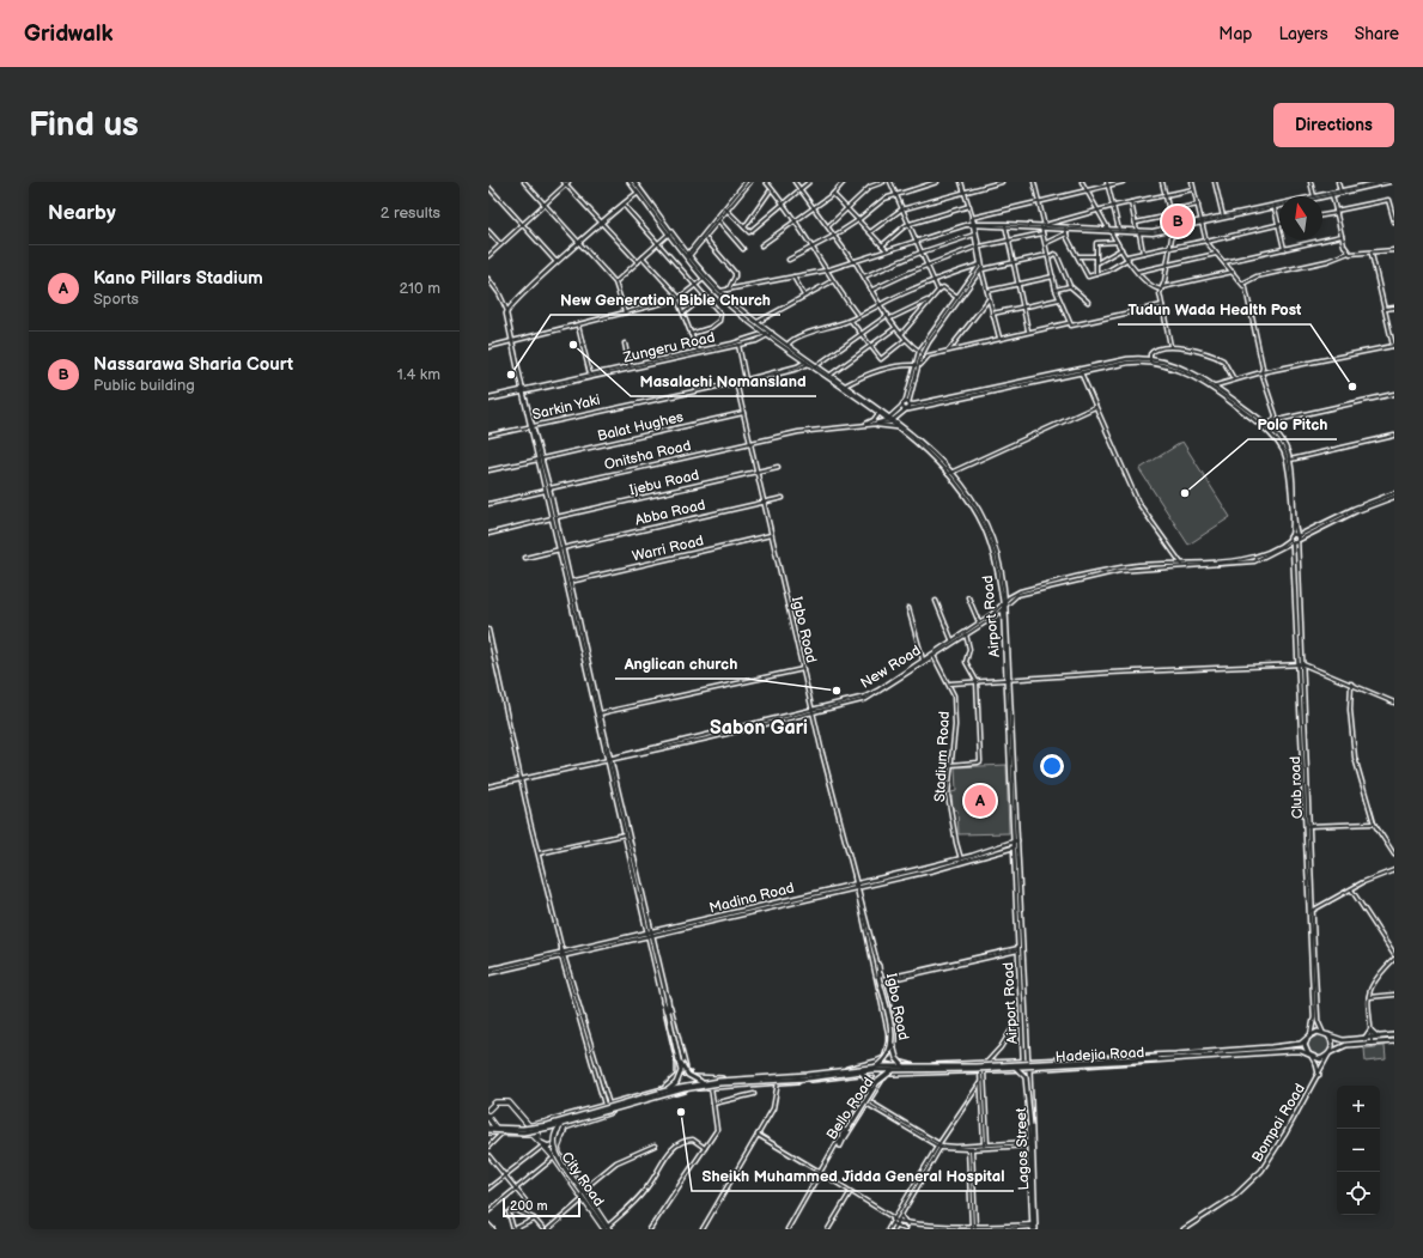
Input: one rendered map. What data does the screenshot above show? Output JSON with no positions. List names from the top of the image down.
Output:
{
  "streets": {
    "highway": ["City Road"],
    "main road": [
      "Airport Road",
      "Club road",
      "Madina Road",
      "Hadejia Road",
      "Bompai Road",
      "Lagos Street"
    ],
    "street": [
      "Zungeru Road",
      "Sarkin Yaki",
      "Balat Hughes",
      "Onitsha Road",
      "Ijebu Road",
      "Abba Road",
      "Warri Road",
      "Igbo Road",
      "New Road",
      "Stadium Road",
      "Bello Road"
    ]
  },
  "crossings": [
    ["Zungeru Road", "Airport Road"],
    ["Sarkin Yaki", "Airport Road"],
    ["Sarkin Yaki", "Igbo Road"],
    ["Balat Hughes", "Igbo Road"],
    ["Onitsha Road", "Igbo Road"],
    ["Ijebu Road", "Igbo Road"],
    ["Abba Road", "Igbo Road"],
    ["Warri Road", "Igbo Road"],
    ["Airport Road", "New Road"],
    ["Airport Road", "Madina Road"],
    ["Airport Road", "Hadejia Road"],
    ["Igbo Road", "New Road"],
    ["Igbo Road", "Madina Road"],
    ["Igbo Road", "Hadejia Road"],
    ["New Road", "Stadium Road"],
    ["Stadium Road", "Madina Road"],
    ["Club road", "Hadejia Road"],
    ["Club road", "Bompai Road"],
    ["Hadejia Road", "Bompai Road"],
    ["Hadejia Road", "Lagos Street"]
  ],
  "districts": ["Sabon Gari"],
  "places": [
    "Masalachi Nomansland",
    "New Generation Bible Church",
    "Tudun Wada Health Post",
    "Polo Pitch",
    "Anglican church",
    "Sheikh Muhammed Jidda General Hospital"
  ],
  "scale_bar": "200 m",
  "north": "top",
  "page": {
    "header": "Gridwalk",
    "nav": ["Map", "Layers", "Share"],
    "buttons": "Directions",
    "title": "Find us",
    "heading": ["Nearby", "2 results"],
    "pins": ["B", "A"],
    "list": [
      {
        "mark": "A",
        "name": "Kano Pillars Stadium",
        "note": "Sports",
        "value": "210 m"
      },
      {
        "mark": "B",
        "name": "Nassarawa Sharia Court",
        "note": "Public building",
        "value": "1.4 km"
      }
    ],
    "map_buttons": ["+", "−"],
    "scale": "200 m"
  }
}
